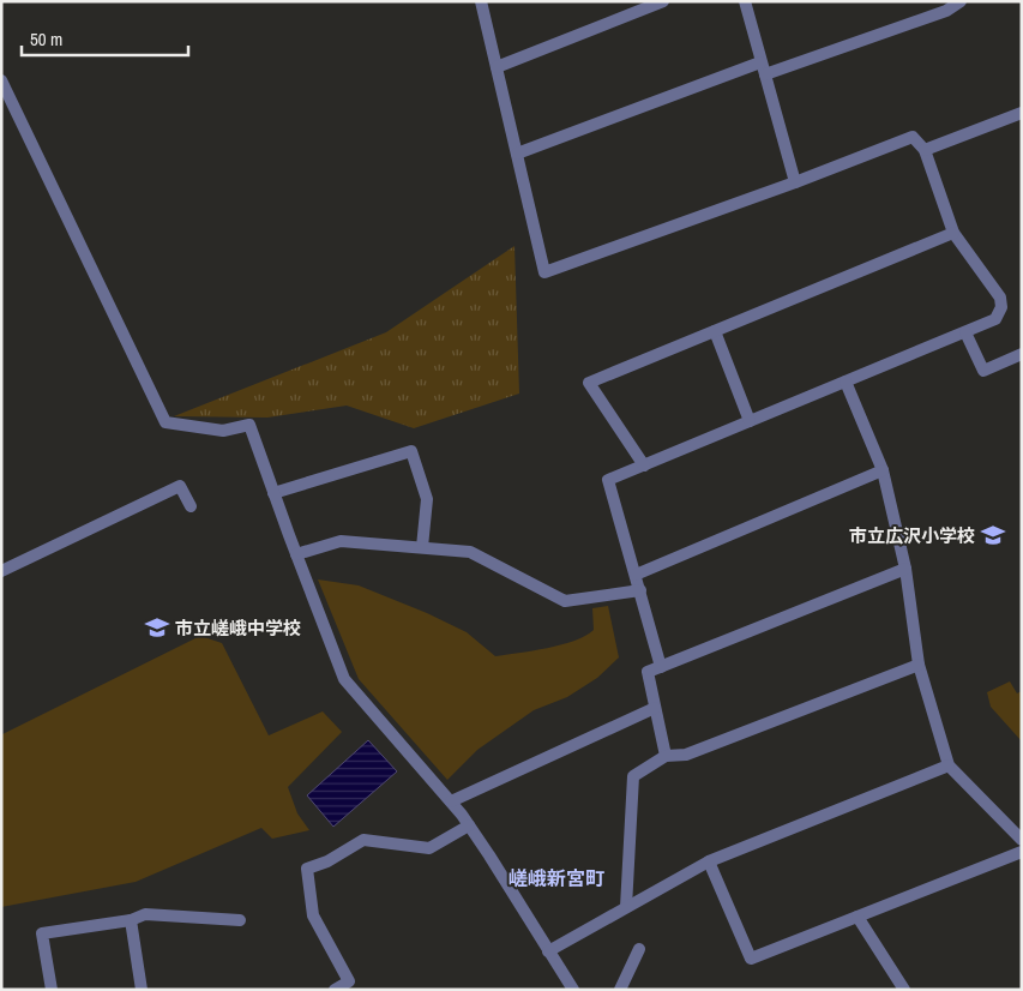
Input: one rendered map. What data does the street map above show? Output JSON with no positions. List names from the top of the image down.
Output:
{
  "districts": ["嵯峨新宮町"],
  "places": {
    "school or university": ["市立広沢小学校", "市立嵯峨中学校"]
  },
  "scale_bar": "50 m"
}
